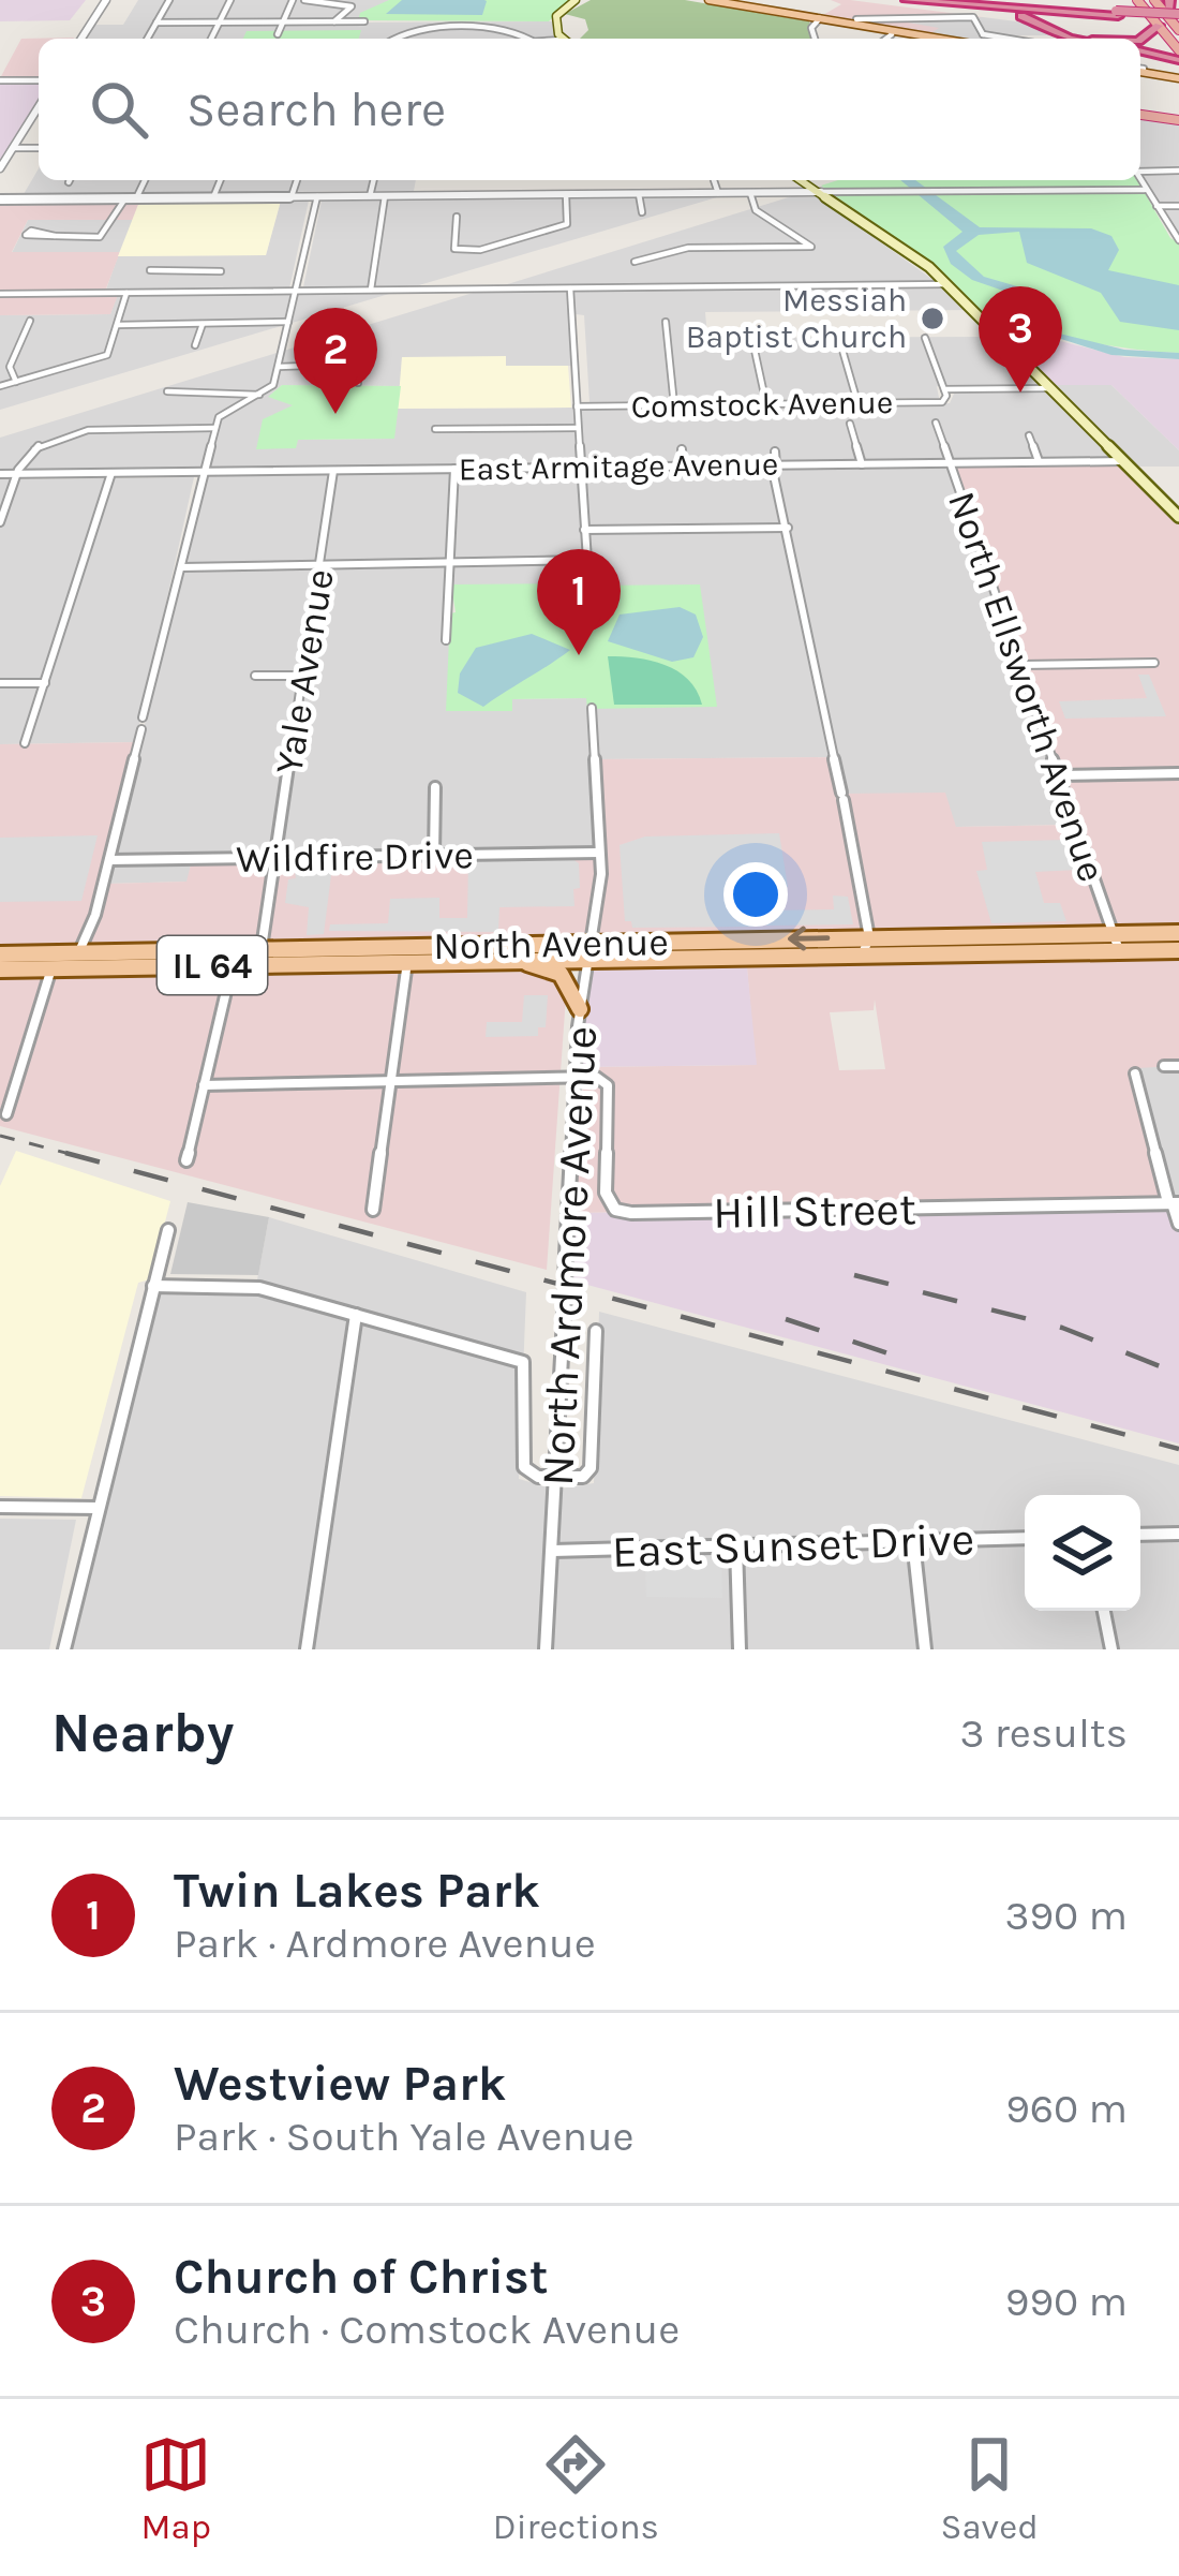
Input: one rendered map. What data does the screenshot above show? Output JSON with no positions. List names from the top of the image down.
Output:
{
  "streets": {
    "main road": ["North Avenue", "IL 64"],
    "street": [
      "Comstock Avenue",
      "East Armitage Avenue",
      "Yale Avenue",
      "North Ellsworth Avenue",
      "Wildfire Drive",
      "Hill Street",
      "North Ardmore Avenue",
      "East Sunset Drive"
    ]
  },
  "crossings": [
    ["East Armitage Avenue", "Yale Avenue"],
    ["East Armitage Avenue", "North Ellsworth Avenue"],
    ["Yale Avenue", "Wildfire Drive"],
    ["Yale Avenue", "North Avenue"],
    ["North Ellsworth Avenue", "North Avenue"],
    ["North Ellsworth Avenue", "IL 64"],
    ["Wildfire Drive", "North Ardmore Avenue"],
    ["North Avenue", "IL 64"],
    ["North Avenue", "North Ardmore Avenue"],
    ["Hill Street", "North Ardmore Avenue"],
    ["North Ardmore Avenue", "East Sunset Drive"]
  ],
  "places": ["Messiah Baptist Church"],
  "page": {
    "search": "Search here",
    "pins": ["3", "2", "1"],
    "heading": ["Nearby", "3 results"],
    "list": [
      {
        "mark": "1",
        "name": "Twin Lakes Park",
        "note": "Park · Ardmore Avenue",
        "value": "390 m"
      },
      {
        "mark": "2",
        "name": "Westview Park",
        "note": "Park · South Yale Avenue",
        "value": "960 m"
      },
      {
        "mark": "3",
        "name": "Church of Christ",
        "note": "Church · Comstock Avenue",
        "value": "990 m"
      }
    ],
    "nav": ["Map", "Directions", "Saved"]
  }
}
